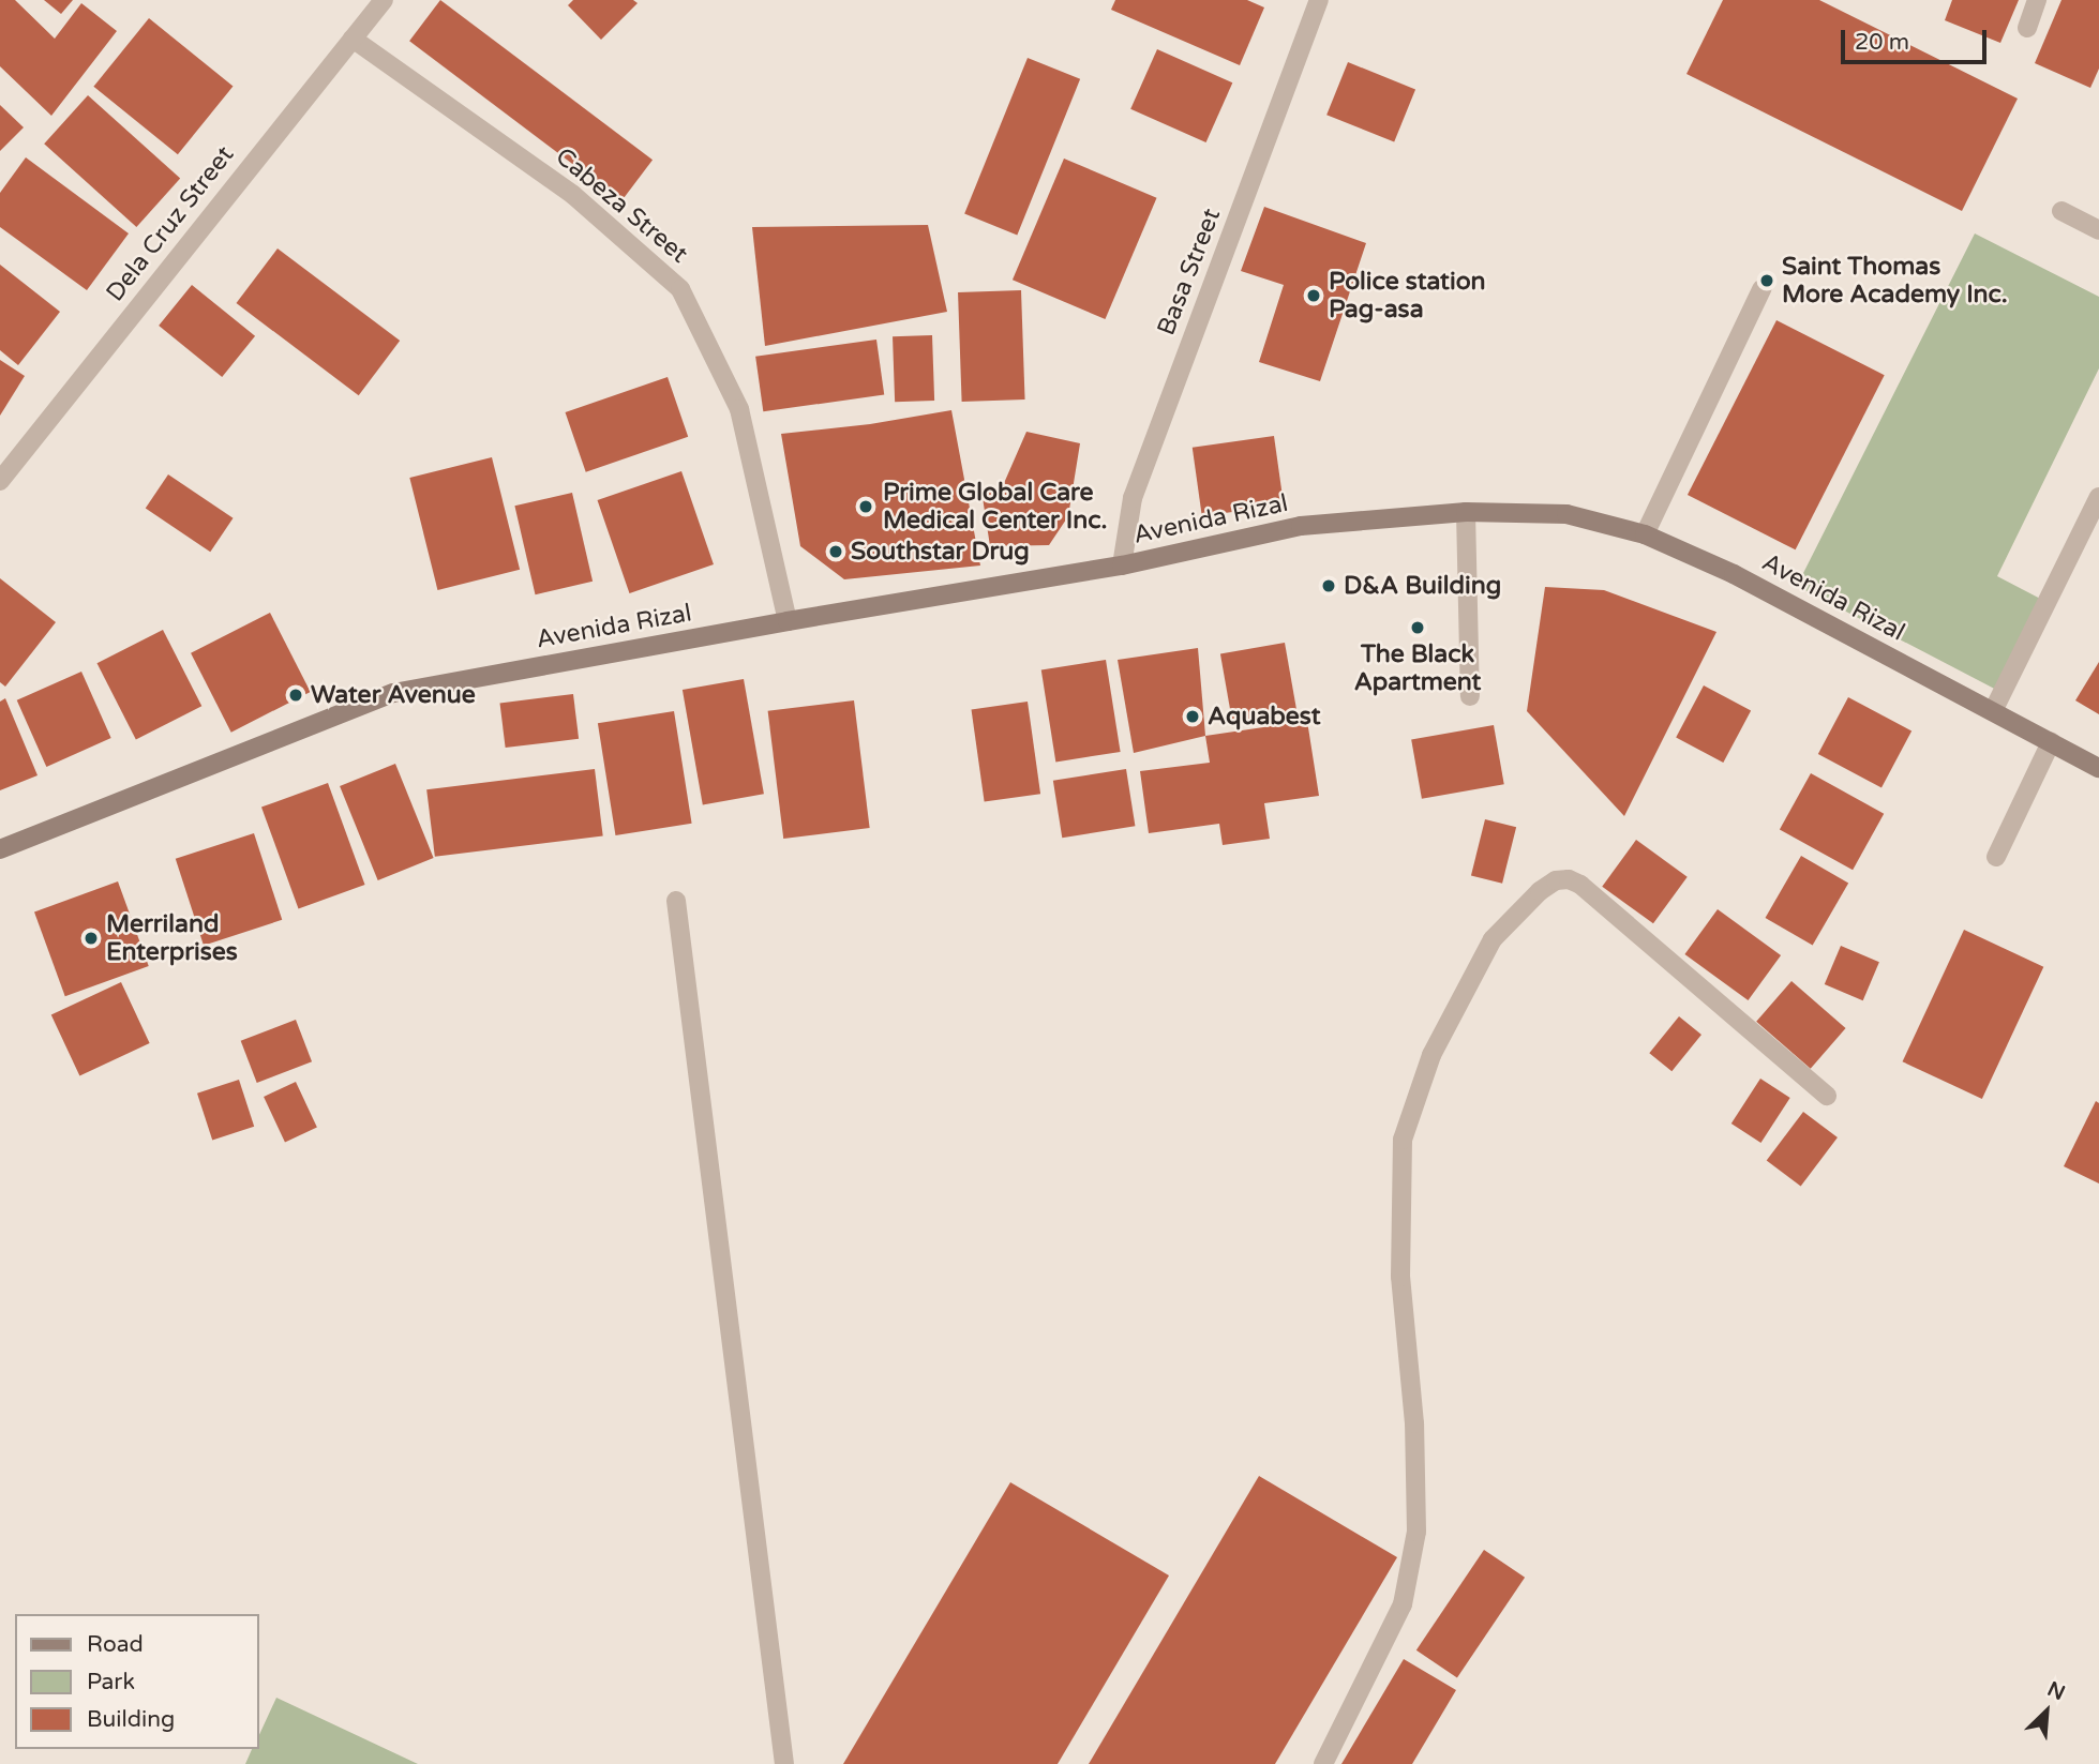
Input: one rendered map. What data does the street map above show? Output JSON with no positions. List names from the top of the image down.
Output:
{
  "streets": {
    "main road": ["Avenida Rizal"],
    "street": ["Cabeza Street", "Dela Cruz Street", "Basa Street"]
  },
  "crossings": [
    ["Cabeza Street", "Dela Cruz Street"],
    ["Cabeza Street", "Avenida Rizal"],
    ["Basa Street", "Avenida Rizal"]
  ],
  "places": [
    "Saint Thomas More Academy Inc.",
    "Police station Pag-asa",
    "Prime Global Care Medical Center Inc.",
    "Southstar Drug",
    "D&A Building",
    "The Black Apartment",
    "Water Avenue",
    "Aquabest",
    "Merriland Enterprises"
  ],
  "legend": ["Road", "Park", "Building"],
  "scale_bar": "20 m",
  "north": "top right"
}
